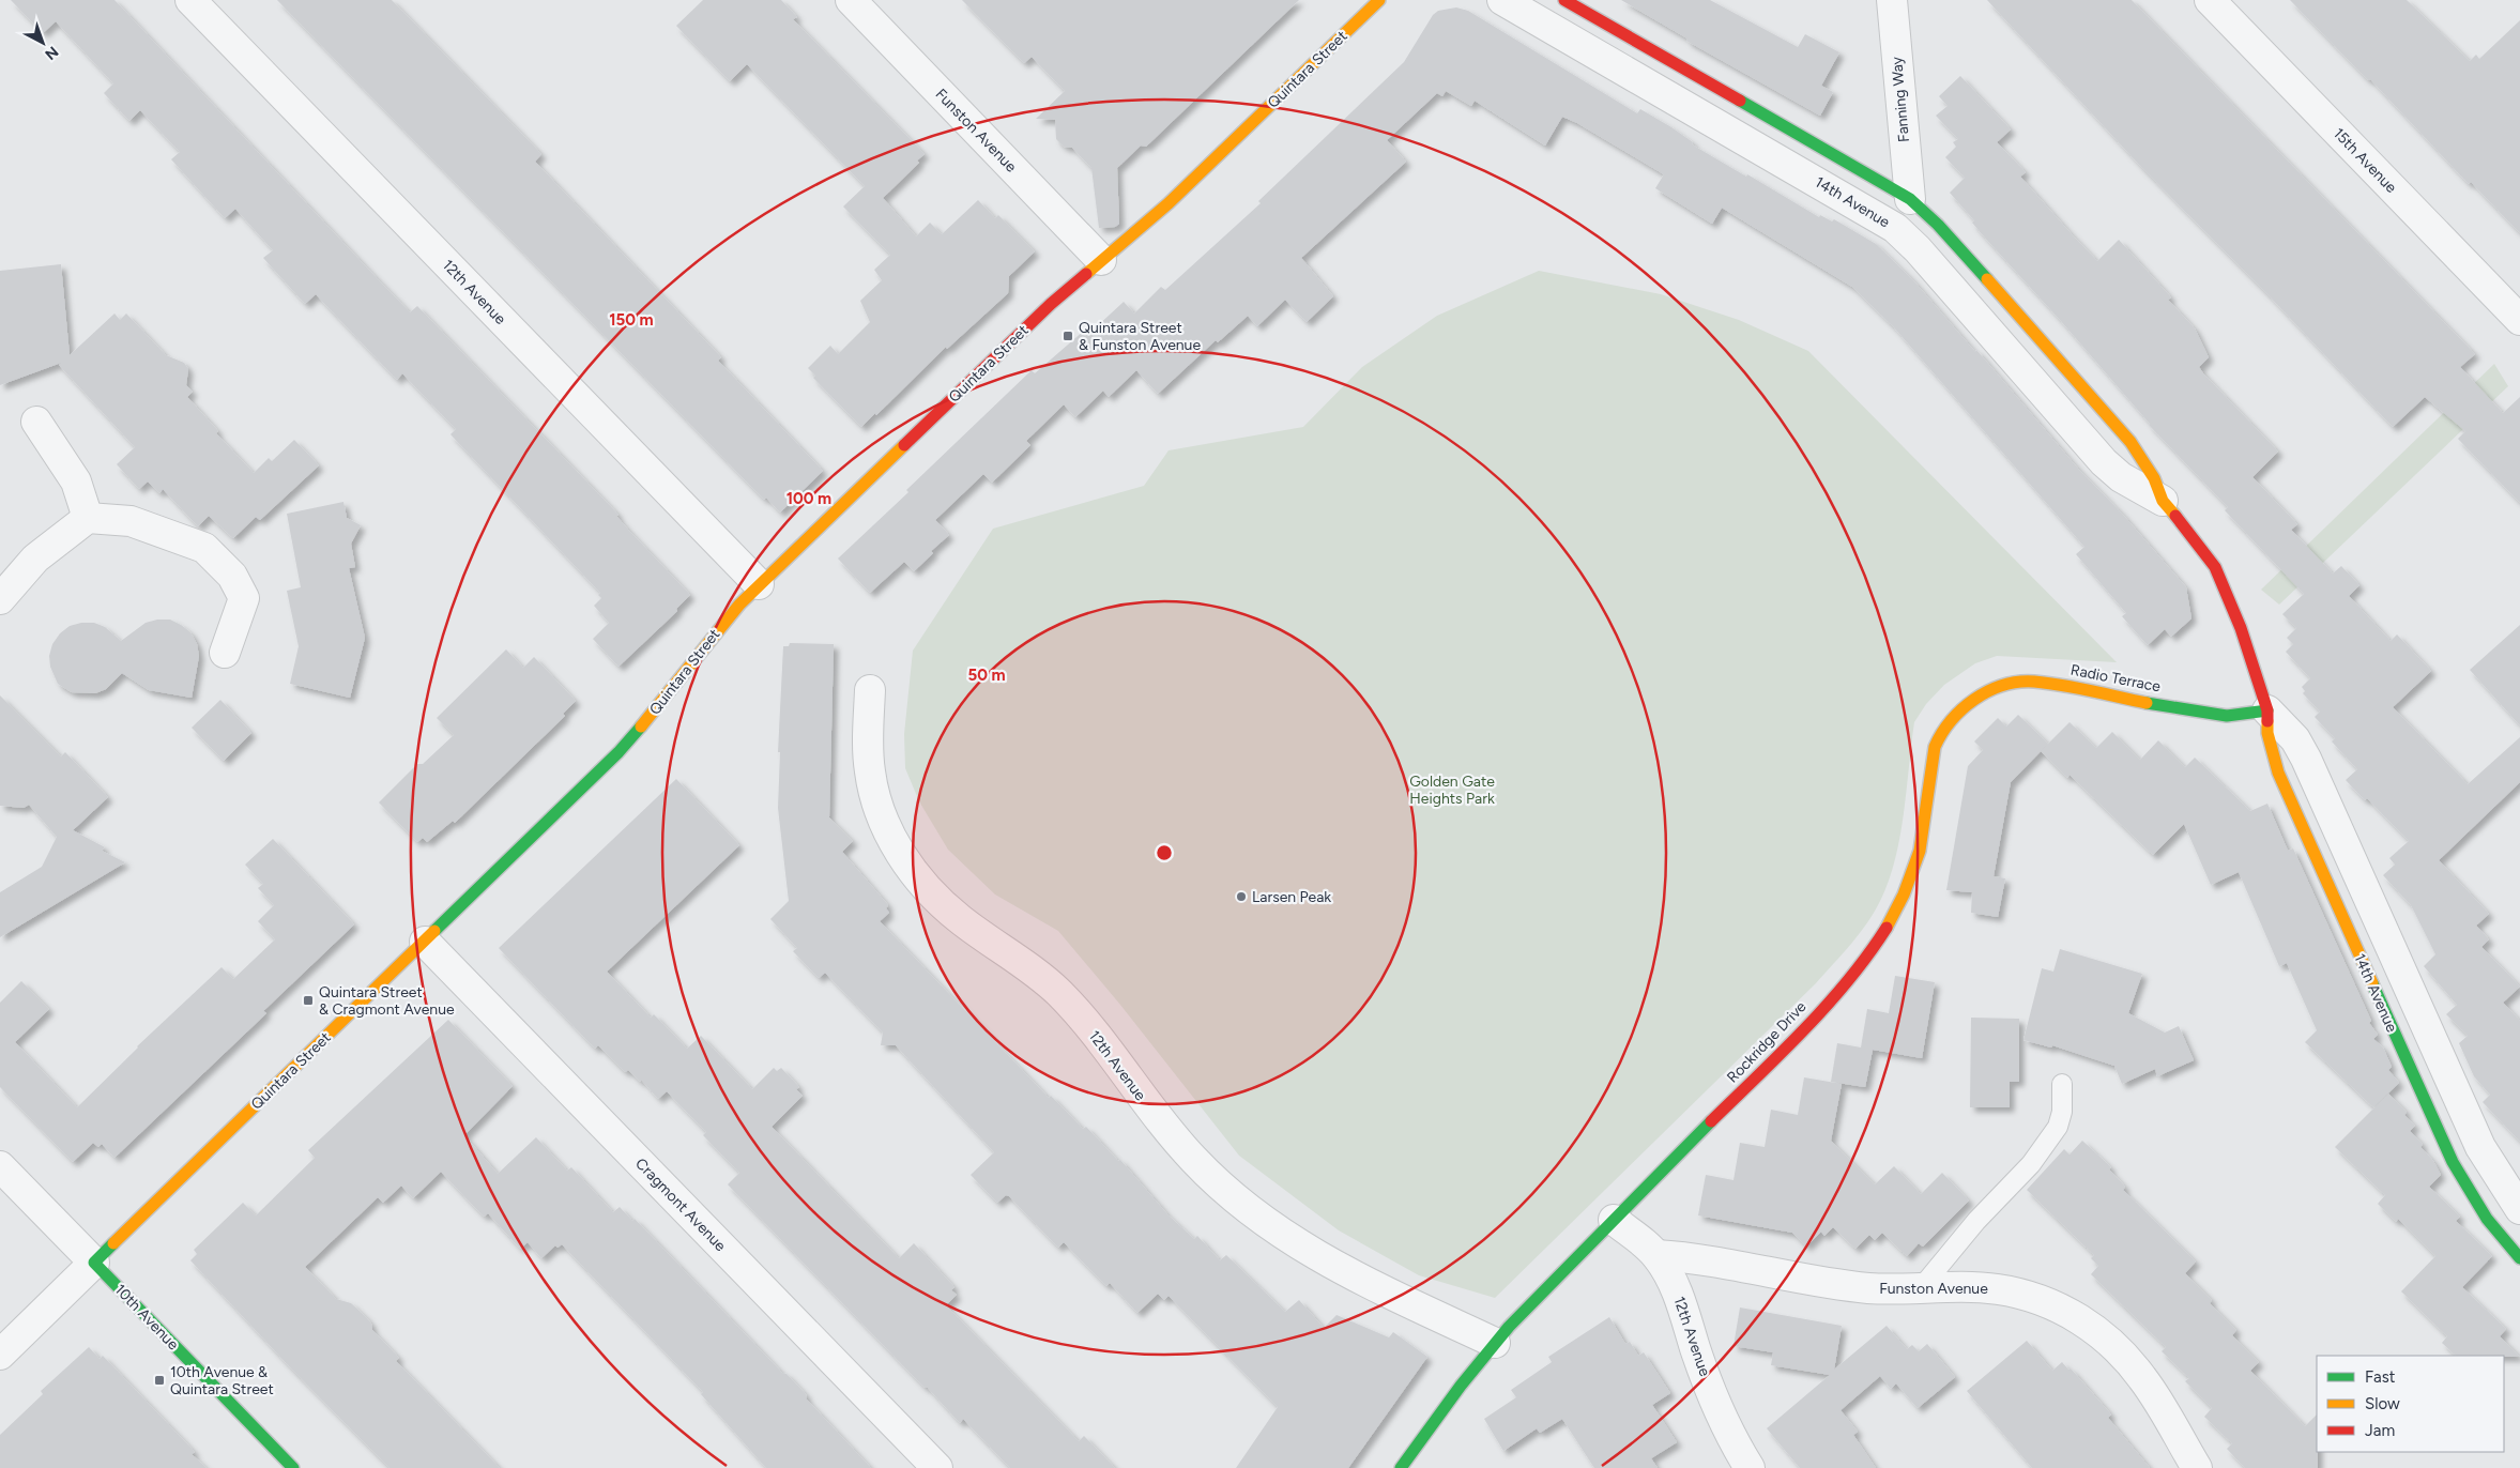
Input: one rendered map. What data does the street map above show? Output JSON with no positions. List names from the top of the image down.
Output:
{
  "streets": {
    "street": [
      "Quintara Street",
      "Fanning Way",
      "Funston Avenue",
      "15th Avenue",
      "14th Avenue",
      "12th Avenue",
      "Radio Terrace",
      "Rockridge Drive",
      "Cragmont Avenue",
      "10th Avenue"
    ]
  },
  "crossings": [
    ["Quintara Street", "Funston Avenue"],
    ["Quintara Street", "12th Avenue"],
    ["Quintara Street", "Cragmont Avenue"],
    ["Quintara Street", "10th Avenue"],
    ["Fanning Way", "14th Avenue"],
    ["Funston Avenue", "12th Avenue"],
    ["14th Avenue", "Radio Terrace"],
    ["12th Avenue", "Rockridge Drive"],
    ["Radio Terrace", "Rockridge Drive"]
  ],
  "parks": ["Golden Gate Heights Park"],
  "places": {
    "transit": ["Quintara Street & Funston Avenue", "Quintara Street & Cragmont Avenue", "10th Avenue & Quintara Street"],
    "other": ["Larsen Peak"]
  },
  "legend": ["Fast", "Slow", "Jam"],
  "north": "bottom right",
  "rings": ["150 m", "100 m", "50 m"]
}
